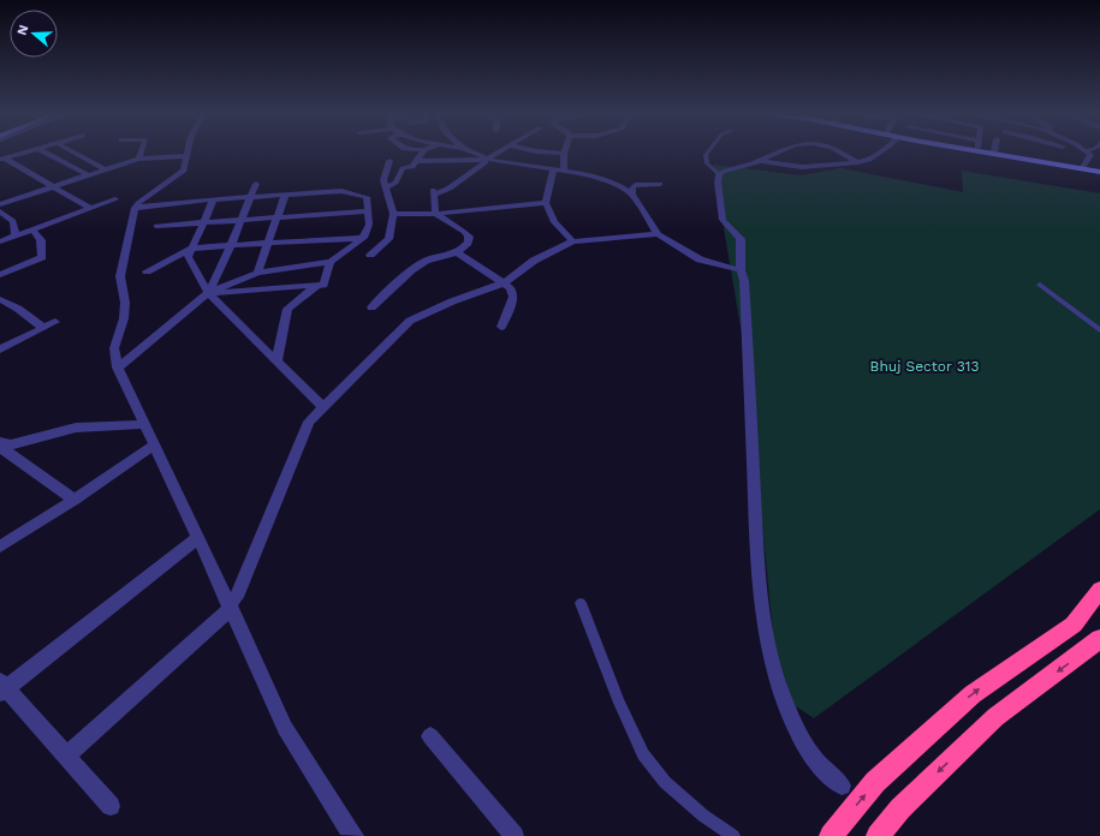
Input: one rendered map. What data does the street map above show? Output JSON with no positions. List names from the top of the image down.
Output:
{
  "parks": ["Bhuj Sector 313"],
  "north": "left"
}
